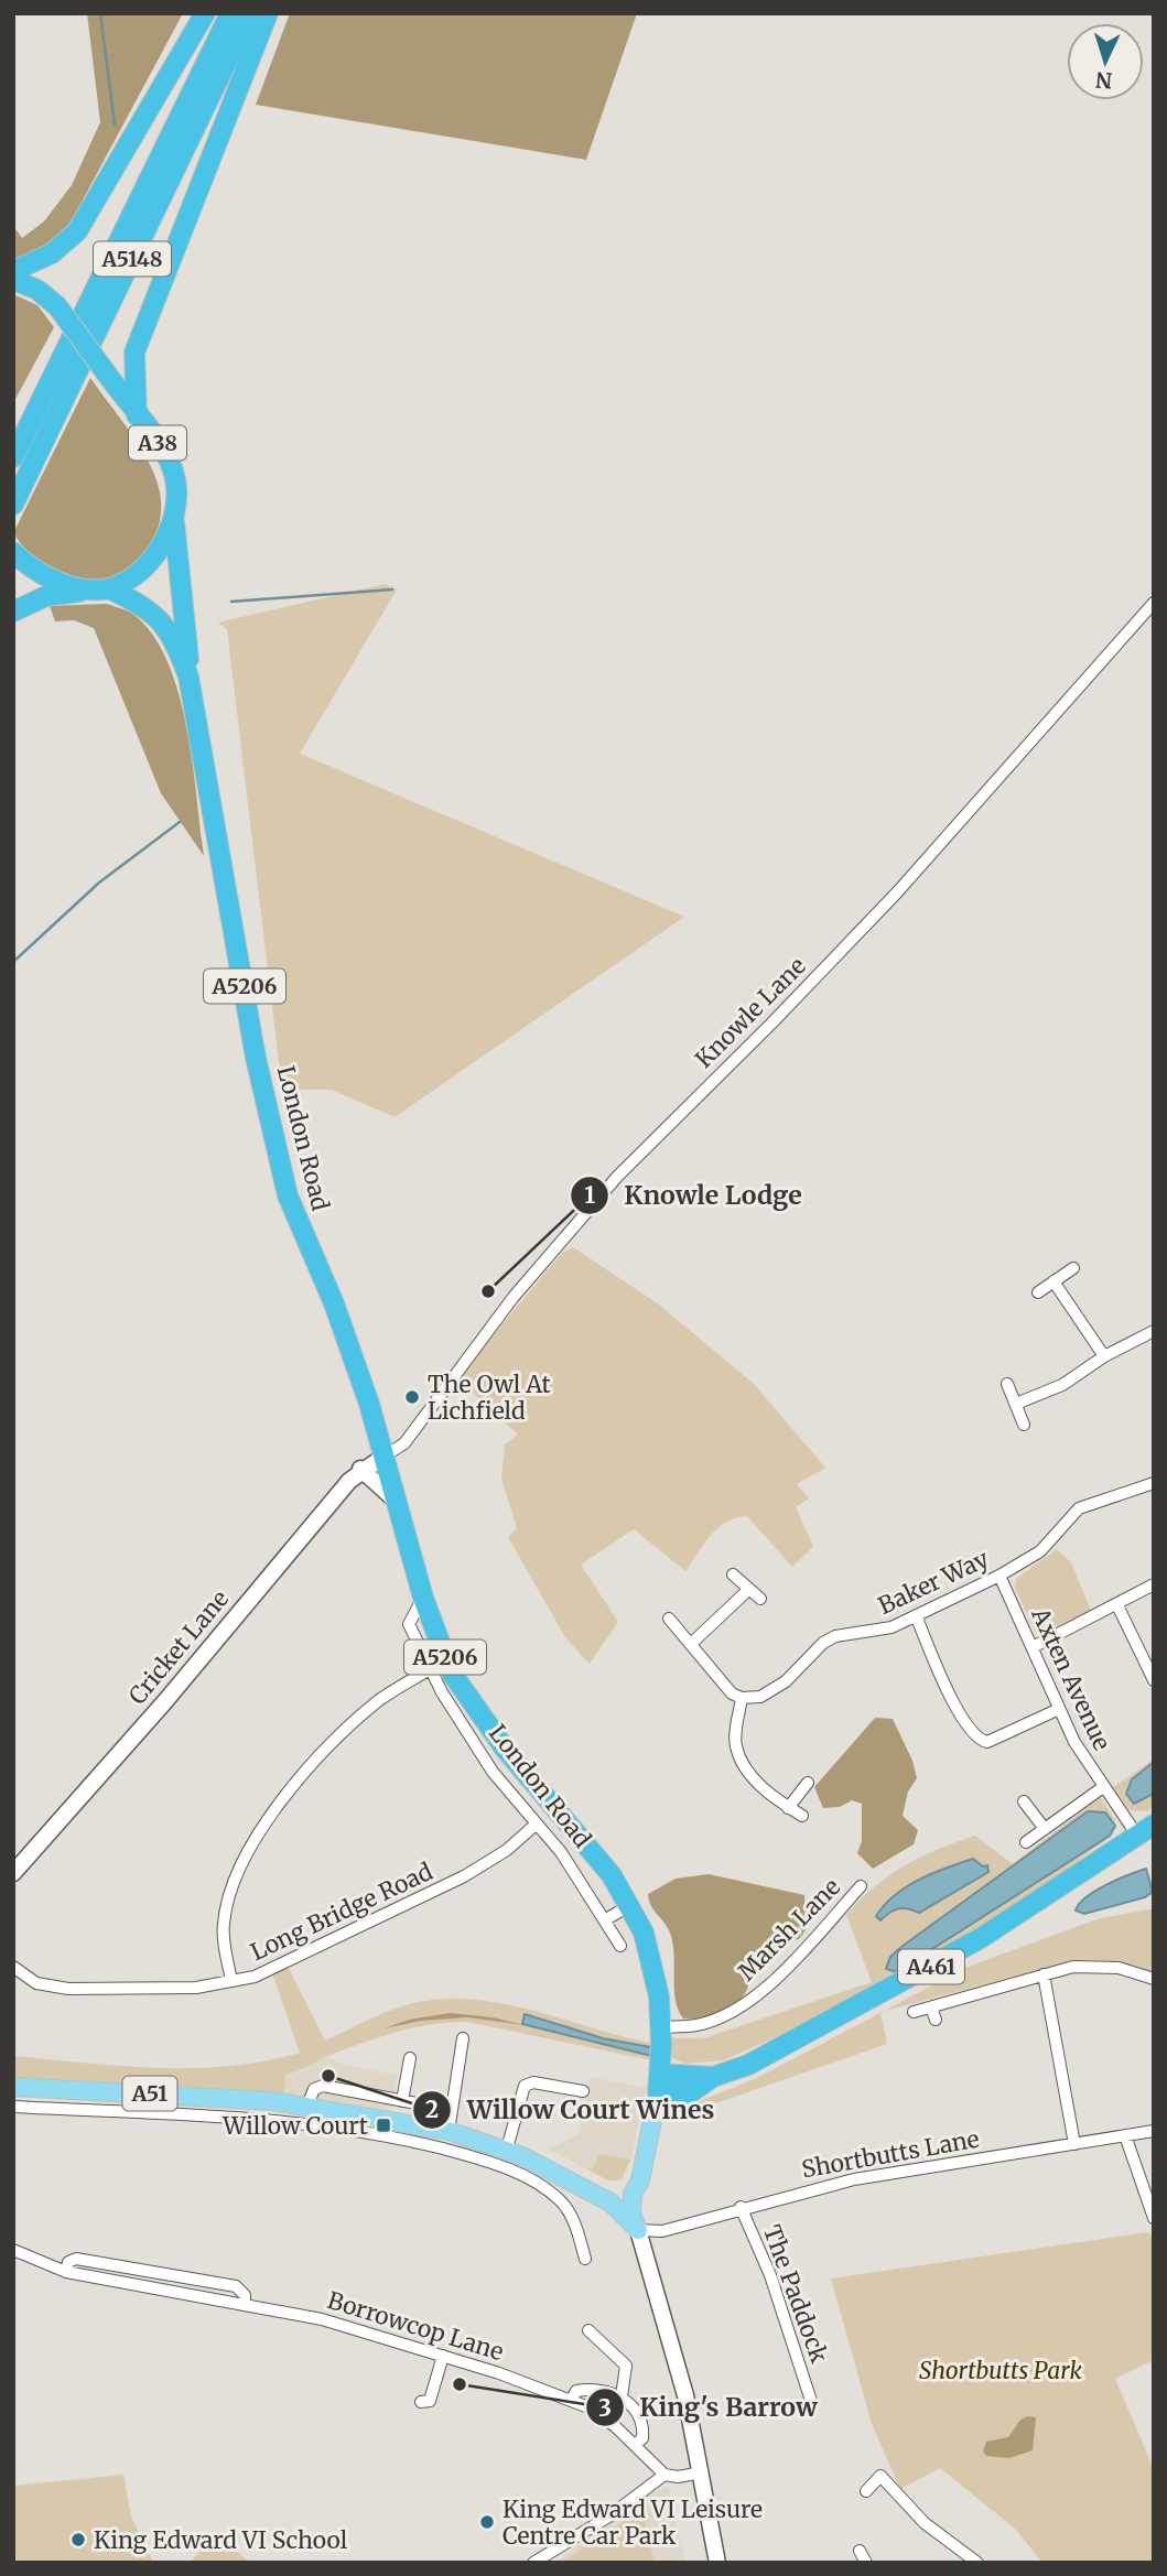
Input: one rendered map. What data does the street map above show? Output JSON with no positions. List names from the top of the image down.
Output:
{
  "streets": {
    "highway": [
      "A5148",
      "A38",
      "A5206",
      "London Road",
      "A461"
    ],
    "main road": ["A51"],
    "street": [
      "Knowle Lane",
      "Baker Way",
      "Cricket Lane",
      "Axten Avenue",
      "Long Bridge Road",
      "Marsh Lane",
      "Shortbutts Lane",
      "The Paddock",
      "Borrowcop Lane"
    ]
  },
  "crossings": [
    ["A38", "London Road"],
    ["Knowle Lane", "London Road"],
    ["Knowle Lane", "Cricket Lane"],
    ["London Road", "Cricket Lane"],
    ["London Road", "Long Bridge Road"],
    ["London Road", "Marsh Lane"],
    ["London Road", "A461"],
    ["London Road", "A51"],
    ["London Road", "Shortbutts Lane"],
    ["Baker Way", "Axten Avenue"],
    ["Axten Avenue", "A461"],
    ["Marsh Lane", "A461"],
    ["A51", "Shortbutts Lane"],
    ["Shortbutts Lane", "The Paddock"]
  ],
  "parks": ["Shortbutts Park"],
  "places": {
    "other": [
      "Knowle Lodge",
      "The Owl At Lichfield",
      "Willow Court Wines",
      "King's Barrow",
      "King Edward VI Leisure Centre Car Park",
      "King Edward VI School"
    ],
    "transit": ["Willow Court"]
  },
  "north": "bottom"
}
